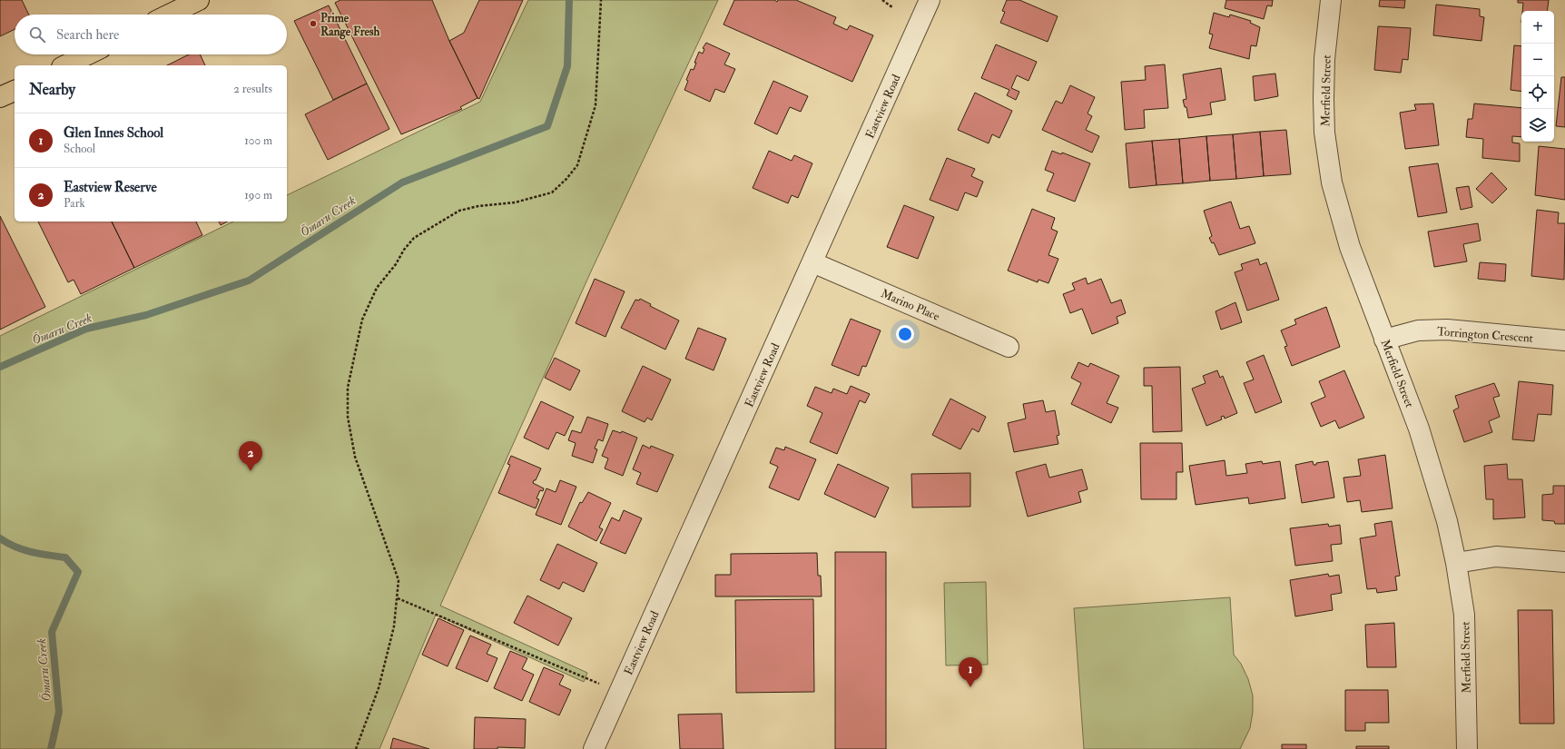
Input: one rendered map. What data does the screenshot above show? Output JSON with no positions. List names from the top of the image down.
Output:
{
  "streets": {
    "street": [
      "Merfield Street",
      "Eastview Road",
      "Marino Place",
      "Torrington Crescent"
    ]
  },
  "crossings": [
    ["Merfield Street", "Torrington Crescent"],
    ["Eastview Road", "Marino Place"]
  ],
  "water": ["Ōmaru Creek"],
  "places": ["Prime Range Fresh"],
  "page": {
    "map_buttons": ["+", "−"],
    "search": "Search here",
    "heading": ["Nearby", "2 results"],
    "list": [
      {
        "mark": "1",
        "name": "Glen Innes School",
        "note": "School",
        "value": "100 m"
      },
      {
        "mark": "2",
        "name": "Eastview Reserve",
        "note": "Park",
        "value": "190 m"
      }
    ],
    "pins": ["2", "1"]
  }
}
